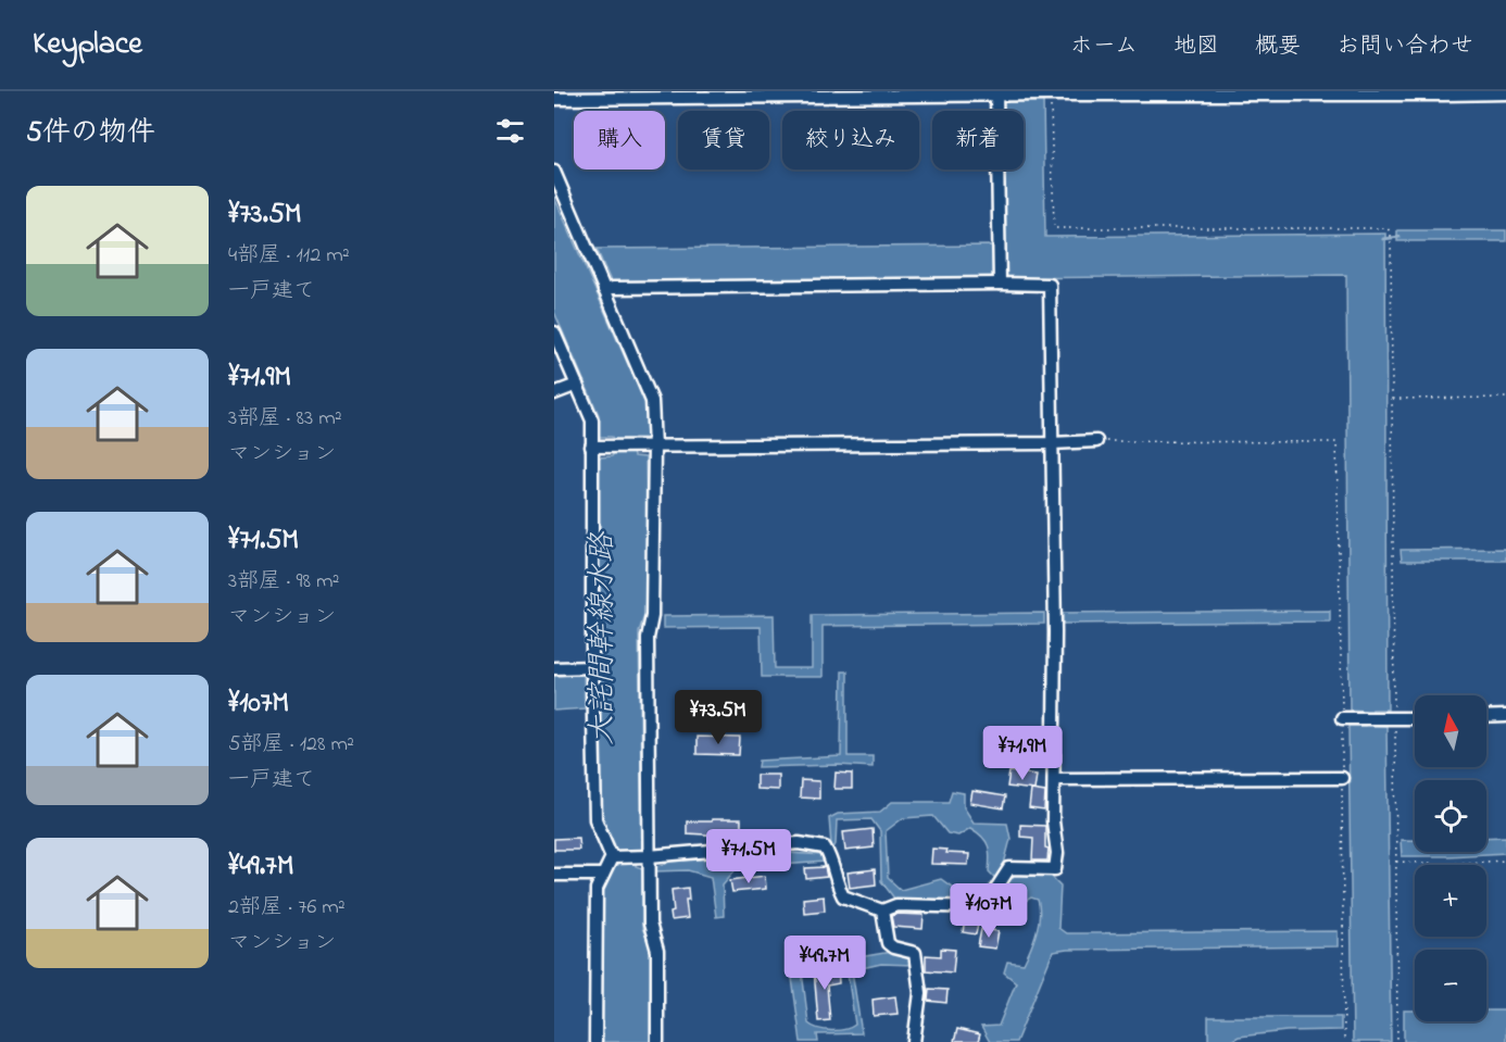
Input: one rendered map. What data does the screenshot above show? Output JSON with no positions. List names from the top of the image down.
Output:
{
  "water": ["大詫間幹線水路"],
  "north": "top",
  "page": {
    "header": "Keyplace",
    "nav": [
      "ホーム",
      "地図",
      "概要",
      "お問い合わせ"
    ],
    "heading": "5件の物件",
    "chip": [
      "購入",
      "賃貸",
      "絞り込み",
      "新着"
    ],
    "list": [
      {
        "name": "¥73.5M",
        "note": "4部屋 · 112 m² · 一戸建て"
      },
      {
        "name": "¥71.9M",
        "note": "3部屋 · 83 m² · マンション"
      },
      {
        "name": "¥71.5M",
        "note": "3部屋 · 98 m² · マンション"
      },
      {
        "name": "¥107M",
        "note": "5部屋 · 128 m² · 一戸建て"
      },
      {
        "name": "¥49.7M",
        "note": "2部屋 · 76 m² · マンション"
      }
    ],
    "price": [
      "¥73.5M",
      "¥71.9M",
      "¥71.5M",
      "¥107M",
      "¥49.7M"
    ],
    "map_buttons": ["+", "−"]
  }
}
